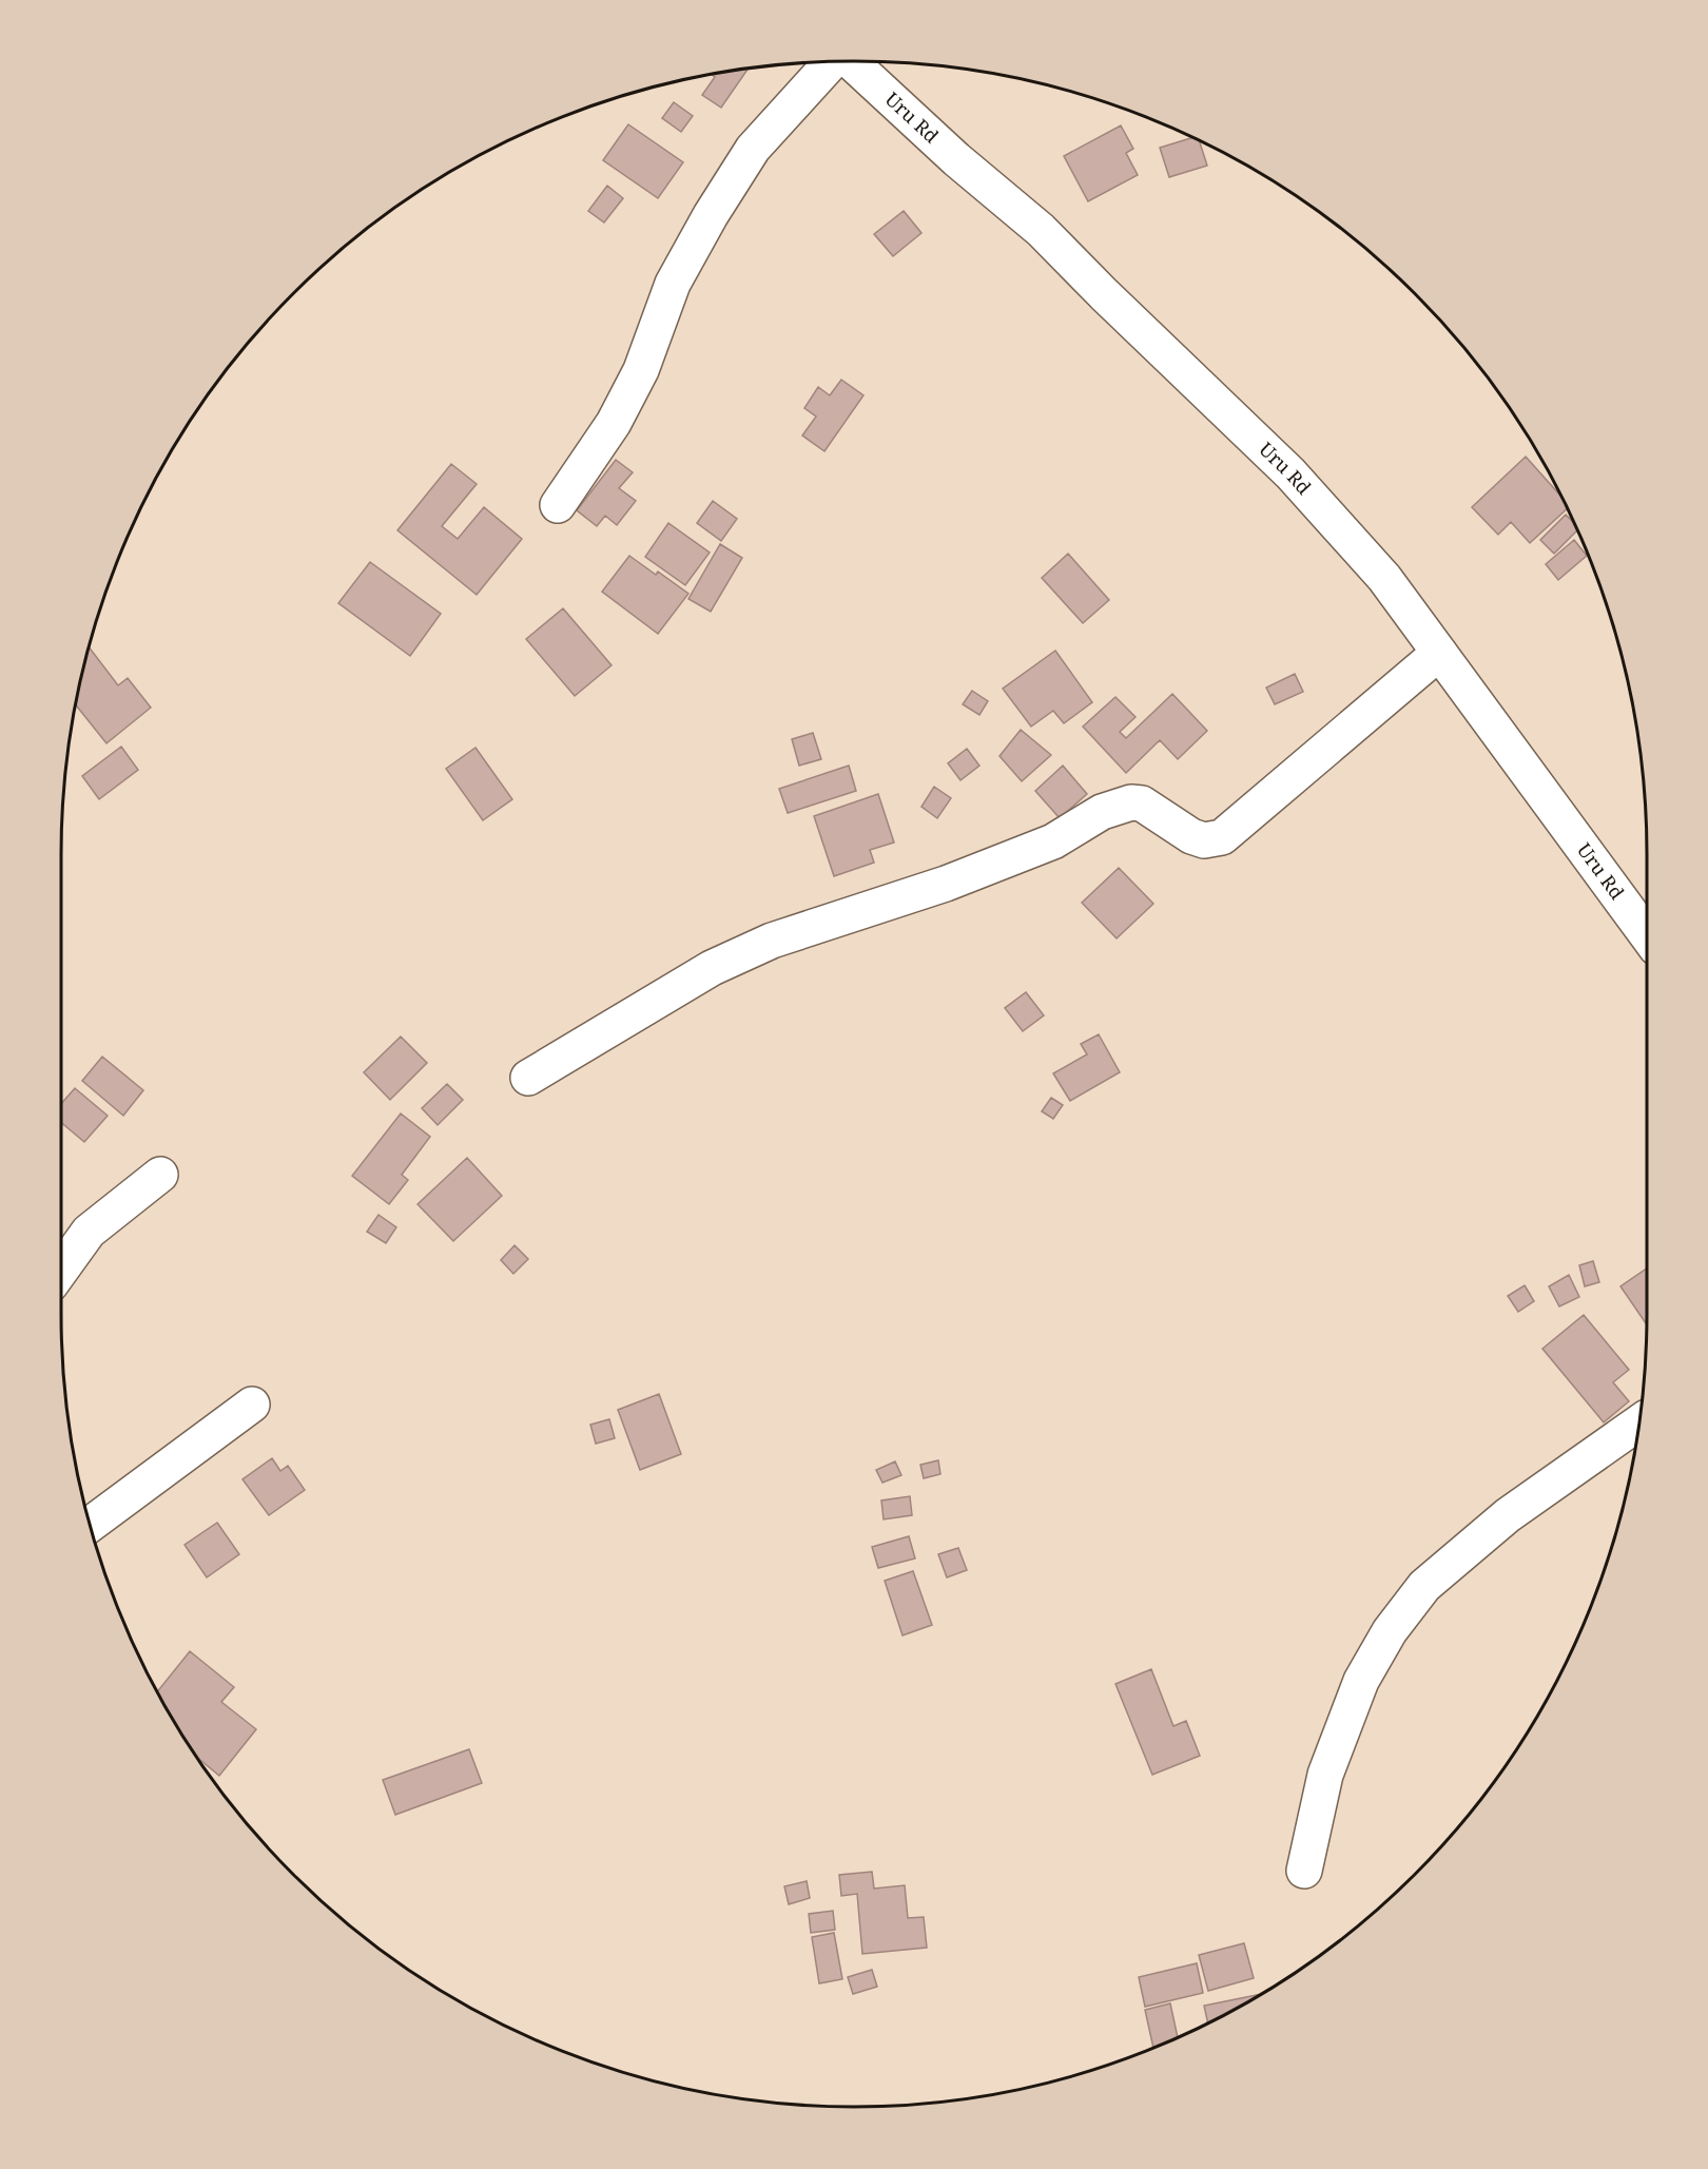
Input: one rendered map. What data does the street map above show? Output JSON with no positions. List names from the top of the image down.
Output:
{
  "streets": {
    "street": ["Uru Rd"]
  }
}
